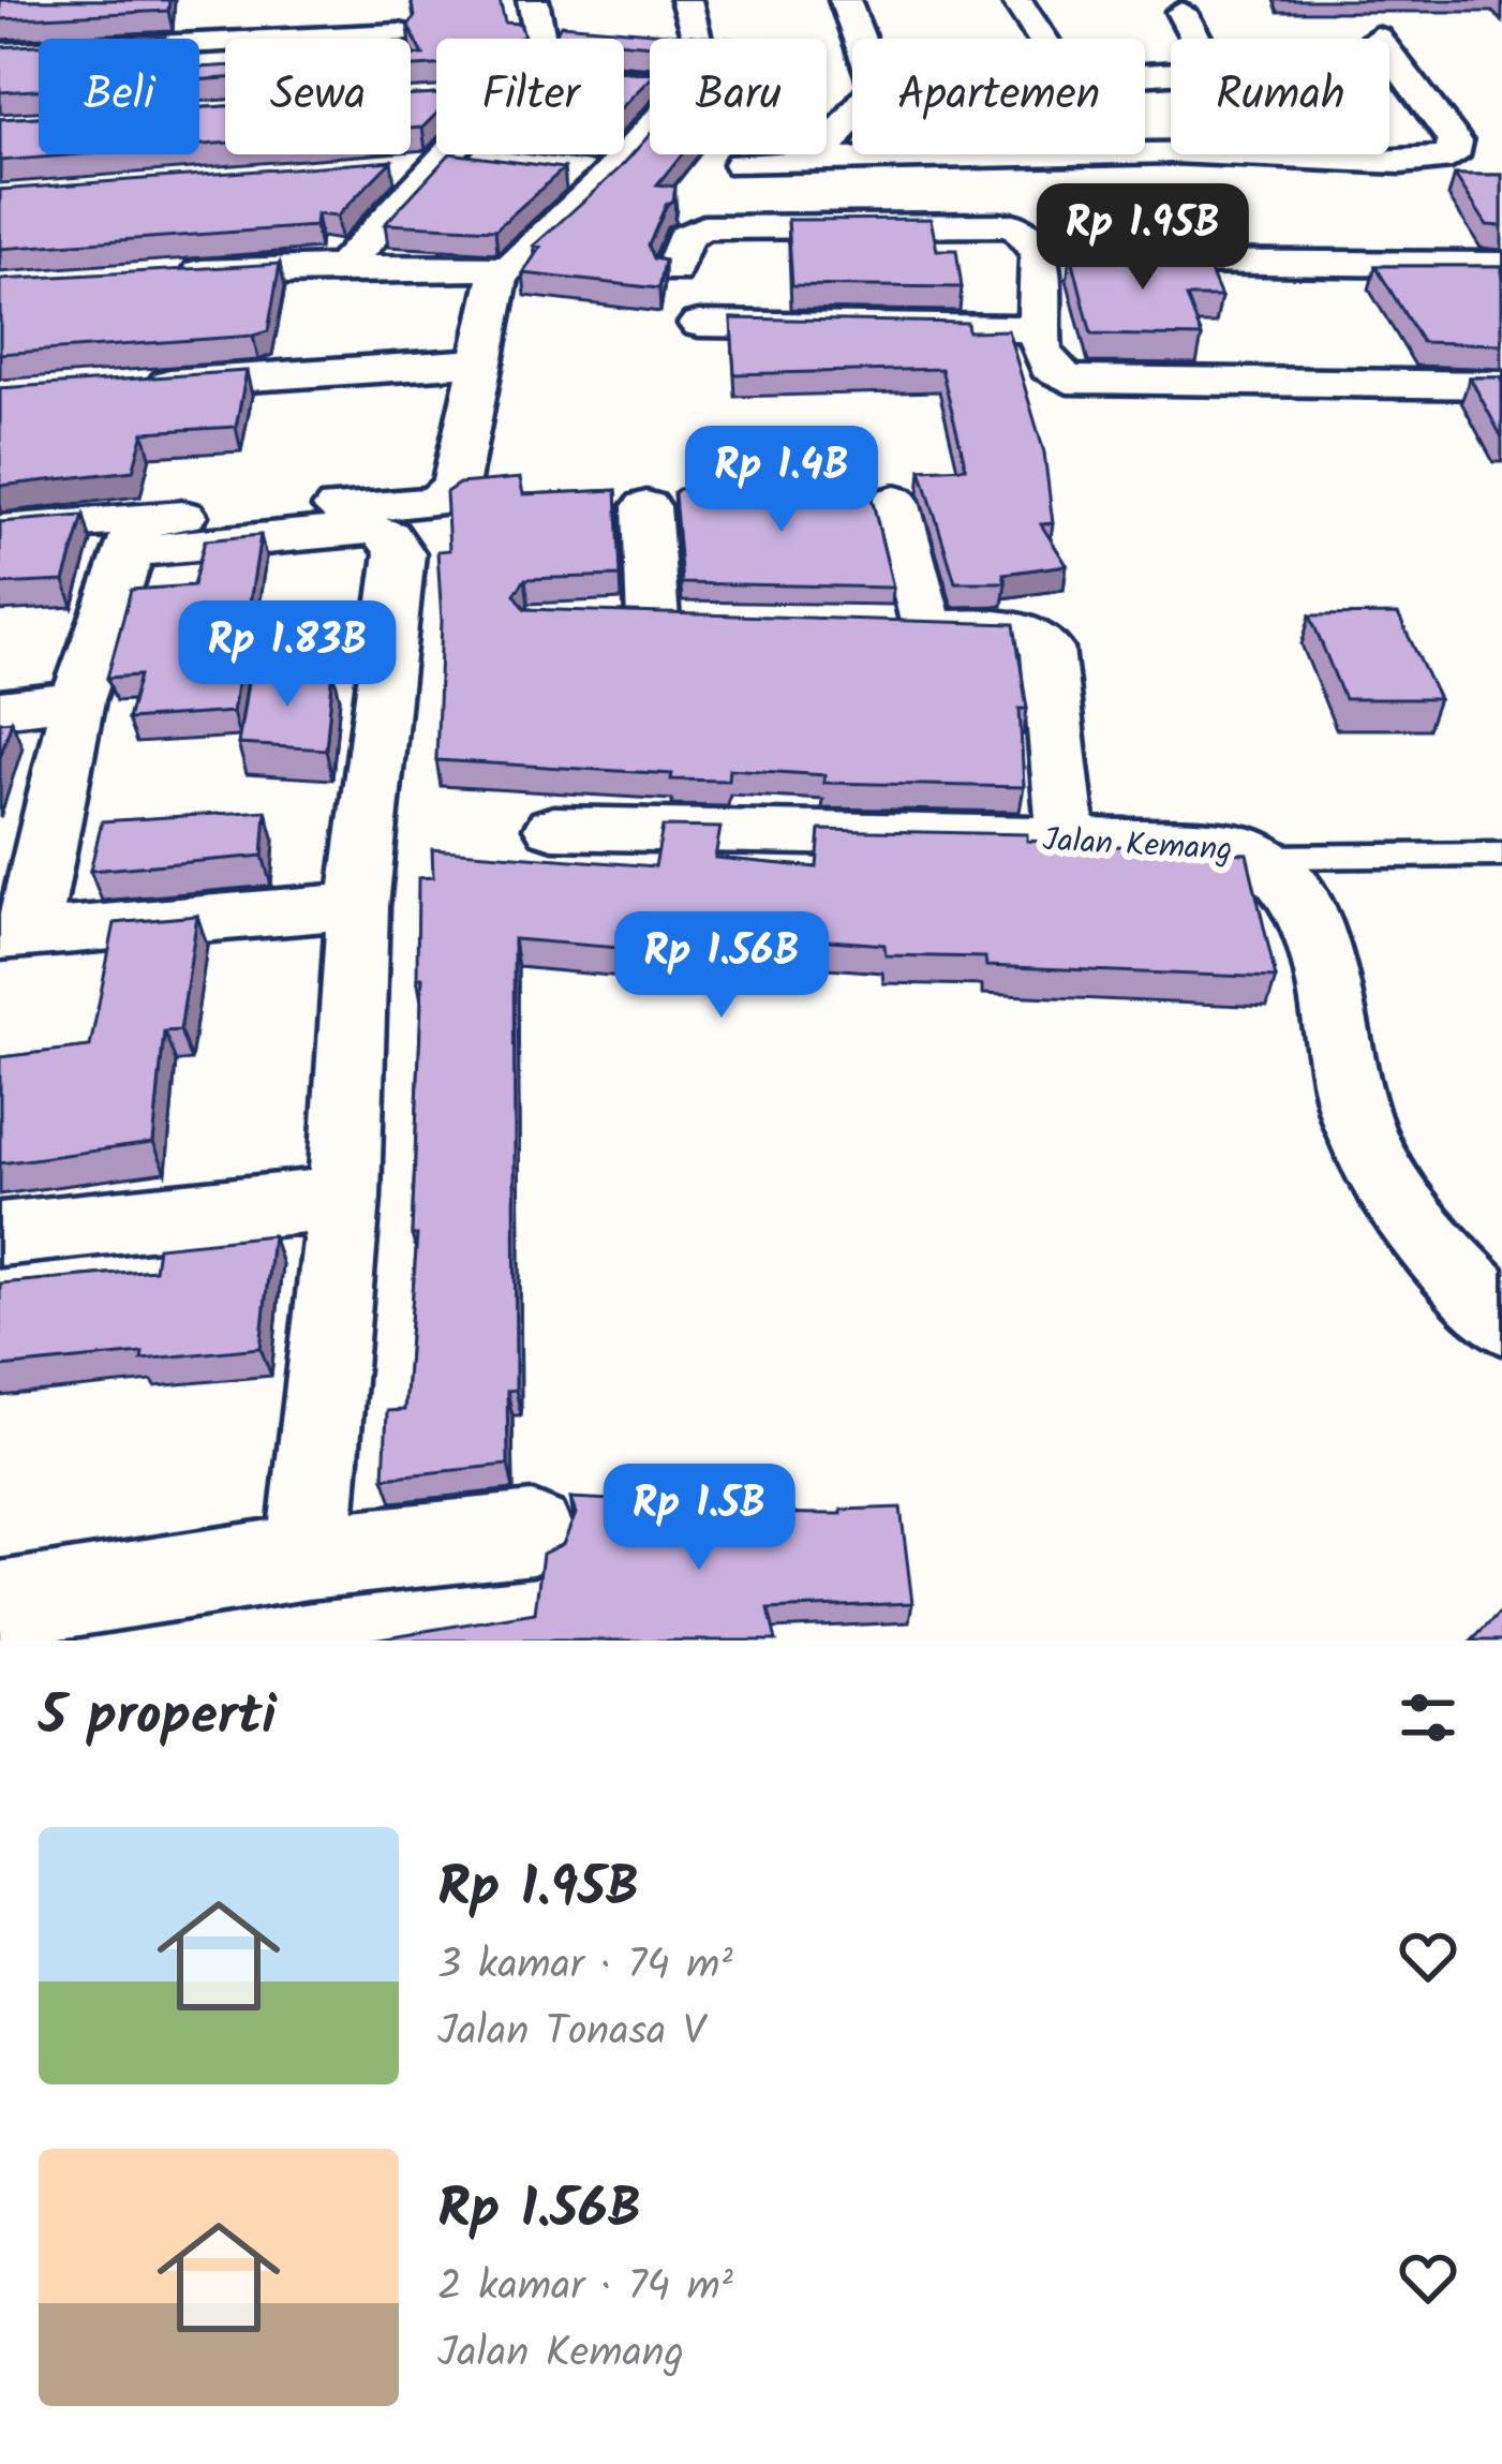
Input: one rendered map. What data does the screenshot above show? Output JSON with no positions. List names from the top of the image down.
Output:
{
  "streets": {
    "street": ["Jalan Kemang"]
  },
  "page": {
    "chip": [
      "Beli",
      "Sewa",
      "Filter",
      "Baru",
      "Apartemen",
      "Rumah"
    ],
    "price": [
      "Rp 1.95B",
      "Rp 1.4B",
      "Rp 1.83B",
      "Rp 1.56B",
      "Rp 1.5B"
    ],
    "heading": "5 properti",
    "list": [
      {
        "name": "Rp 1.95B",
        "note": "3 kamar · 74 m² · Jalan Tonasa V"
      },
      {
        "name": "Rp 1.56B",
        "note": "2 kamar · 74 m² · Jalan Kemang"
      }
    ]
  }
}
